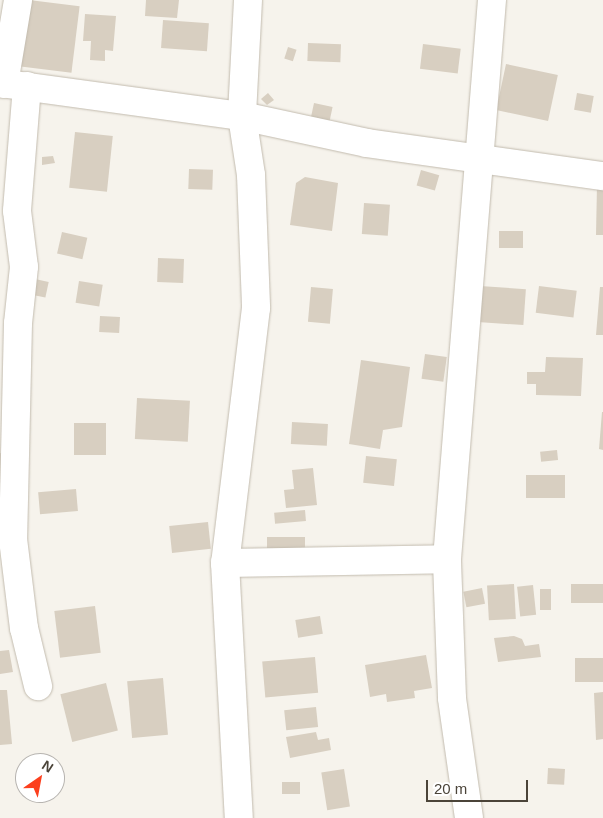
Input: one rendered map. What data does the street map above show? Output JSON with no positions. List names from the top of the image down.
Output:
{
  "scale_bar": "20 m",
  "north": "top right"
}
